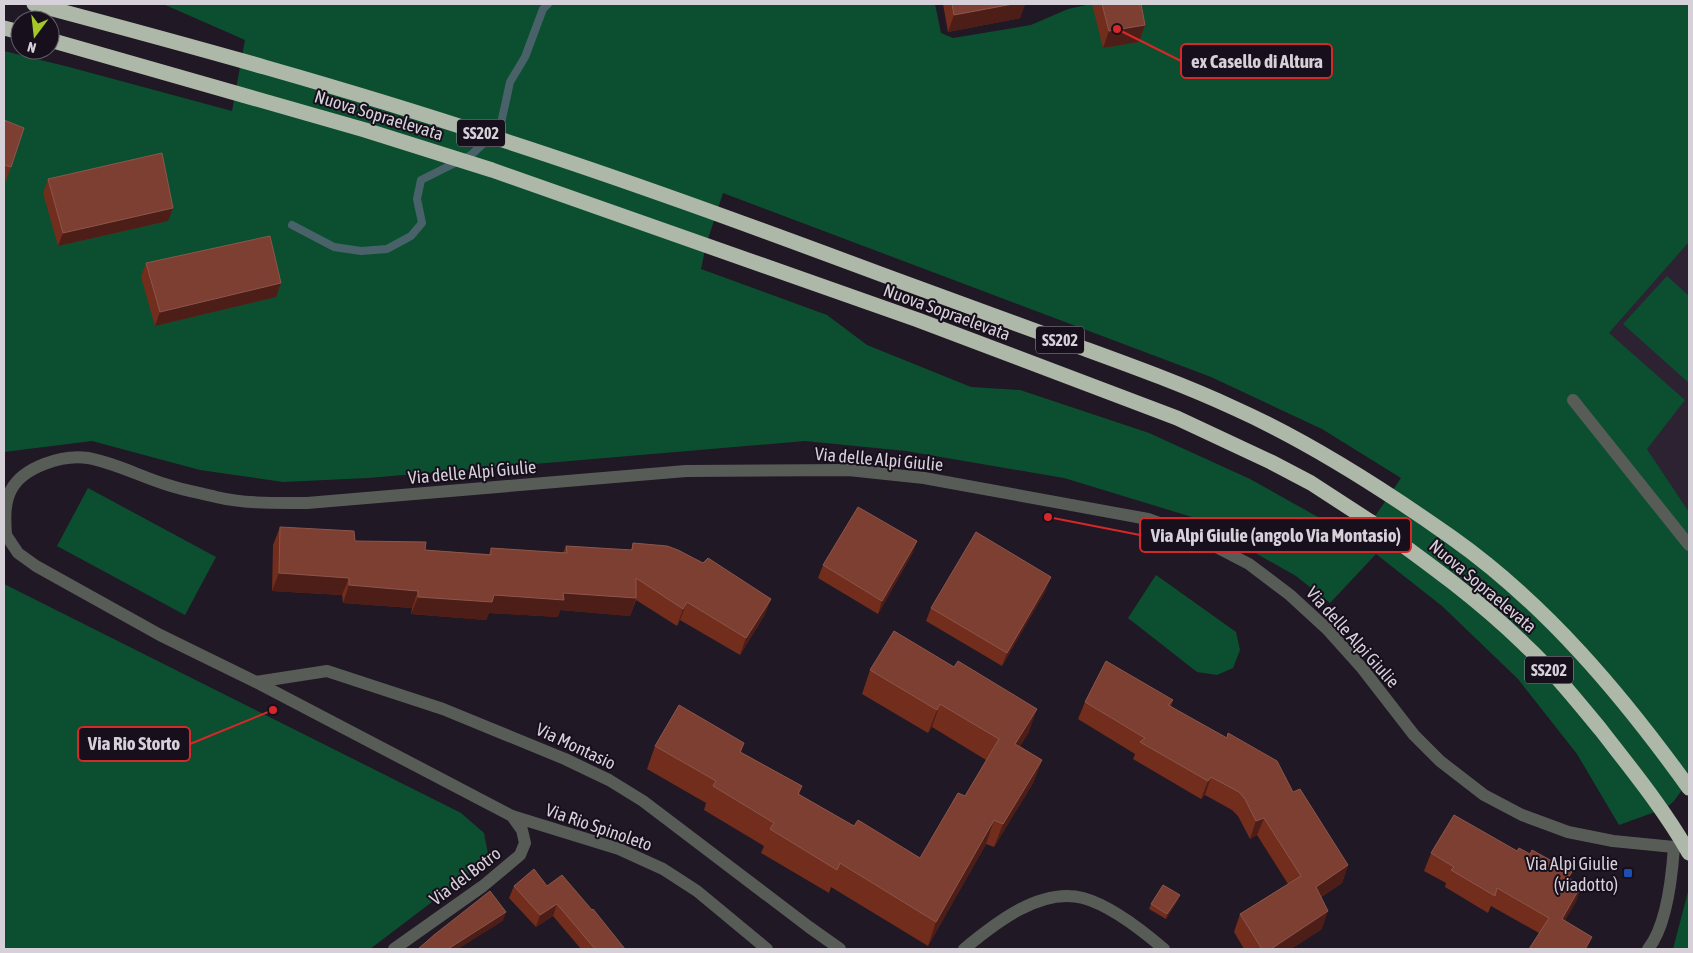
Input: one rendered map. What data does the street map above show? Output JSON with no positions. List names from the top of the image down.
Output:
{
  "streets": {
    "highway": ["Nuova Sopraelevata", "SS202"],
    "street": [
      "Via delle Alpi Giulie",
      "Via Montasio",
      "Via Rio Spinoleto",
      "Via del Botro"
    ]
  },
  "crossings": [
    ["Via delle Alpi Giulie", "Via Rio Spinoleto"],
    ["Via Montasio", "Via Rio Spinoleto"],
    ["Via Rio Spinoleto", "Via del Botro"]
  ],
  "places": {
    "other": ["ex Casello di Altura", "Via Alpi Giulie (angolo Via Montasio)", "Via Rio Storto"],
    "transit": ["Via Alpi Giulie (viadotto)"]
  },
  "north": "bottom"
}
